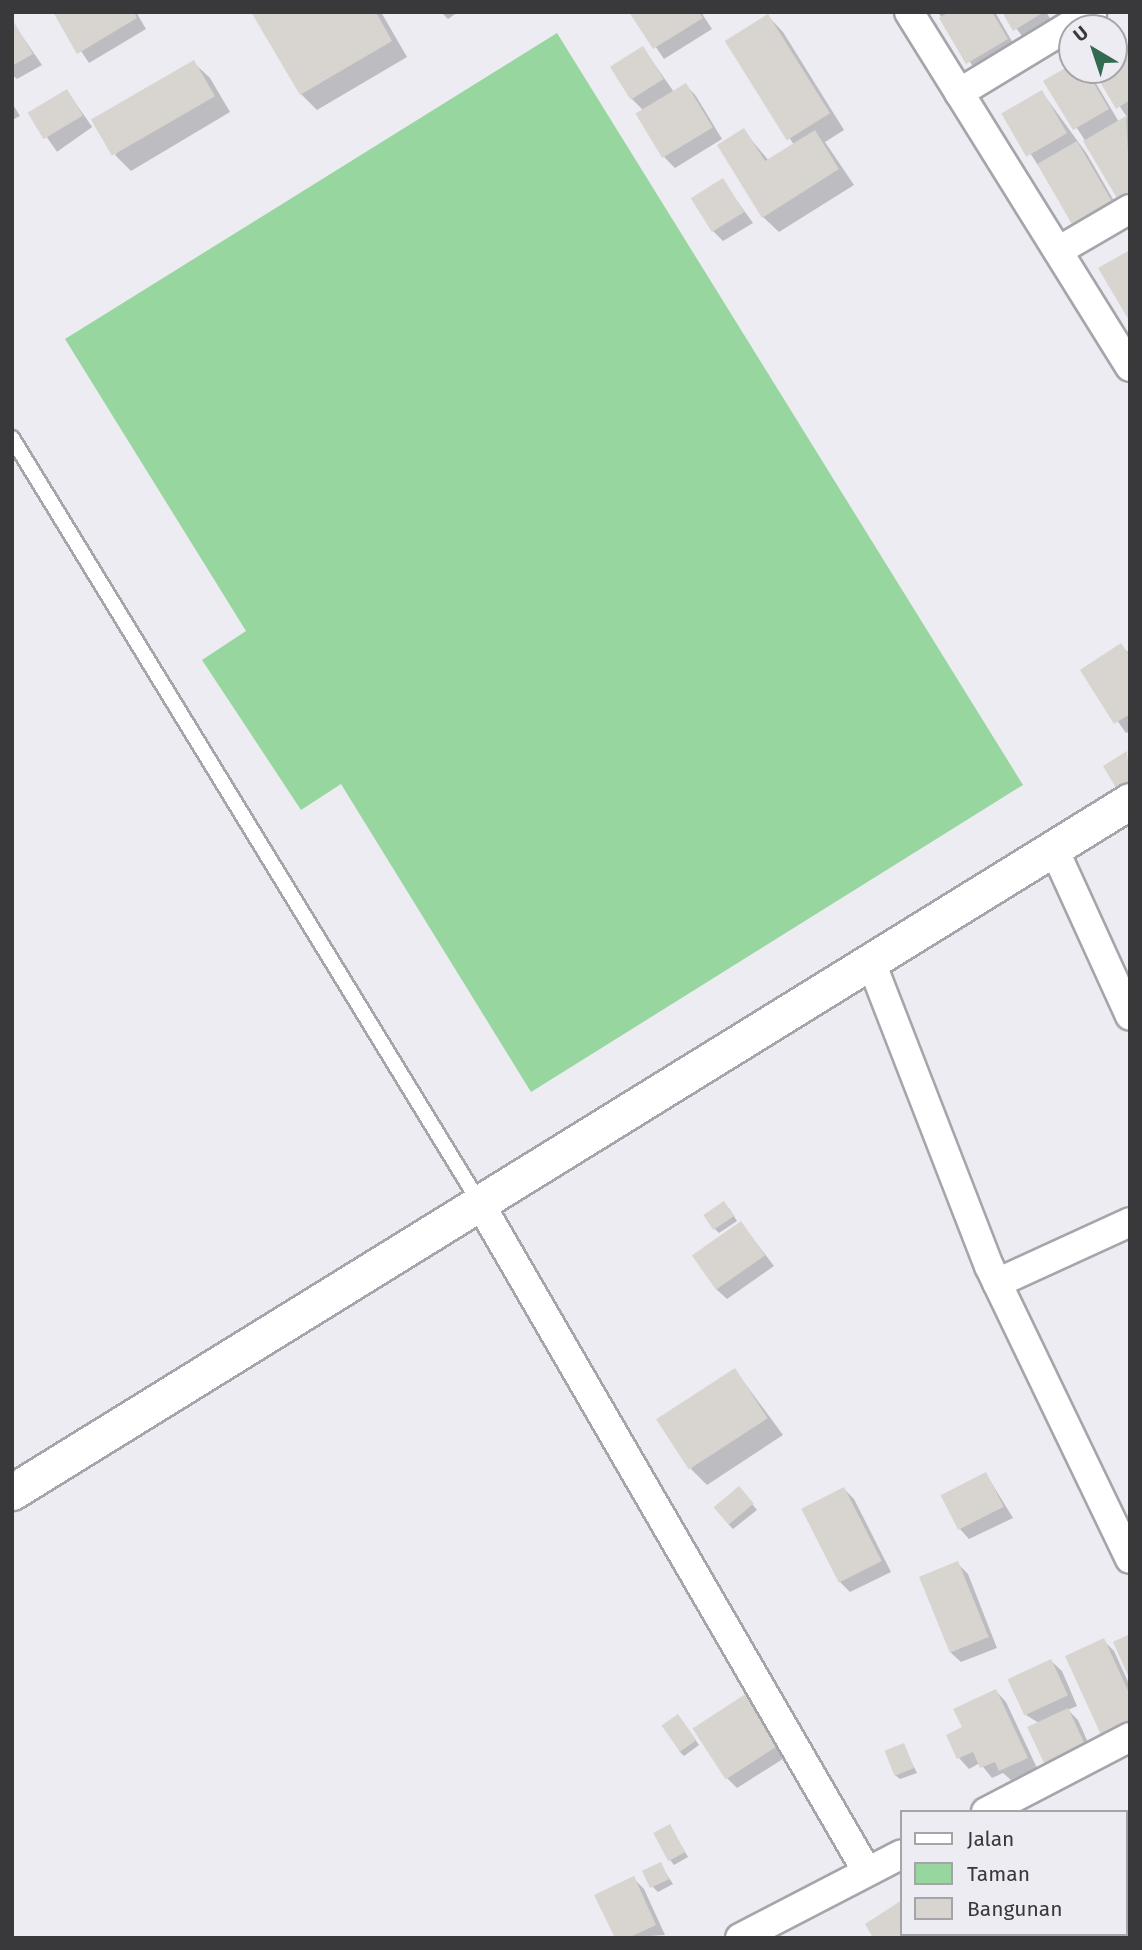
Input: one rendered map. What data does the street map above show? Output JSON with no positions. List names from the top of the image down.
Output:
{
  "legend": ["Jalan", "Taman", "Bangunan"],
  "north": "top left"
}
